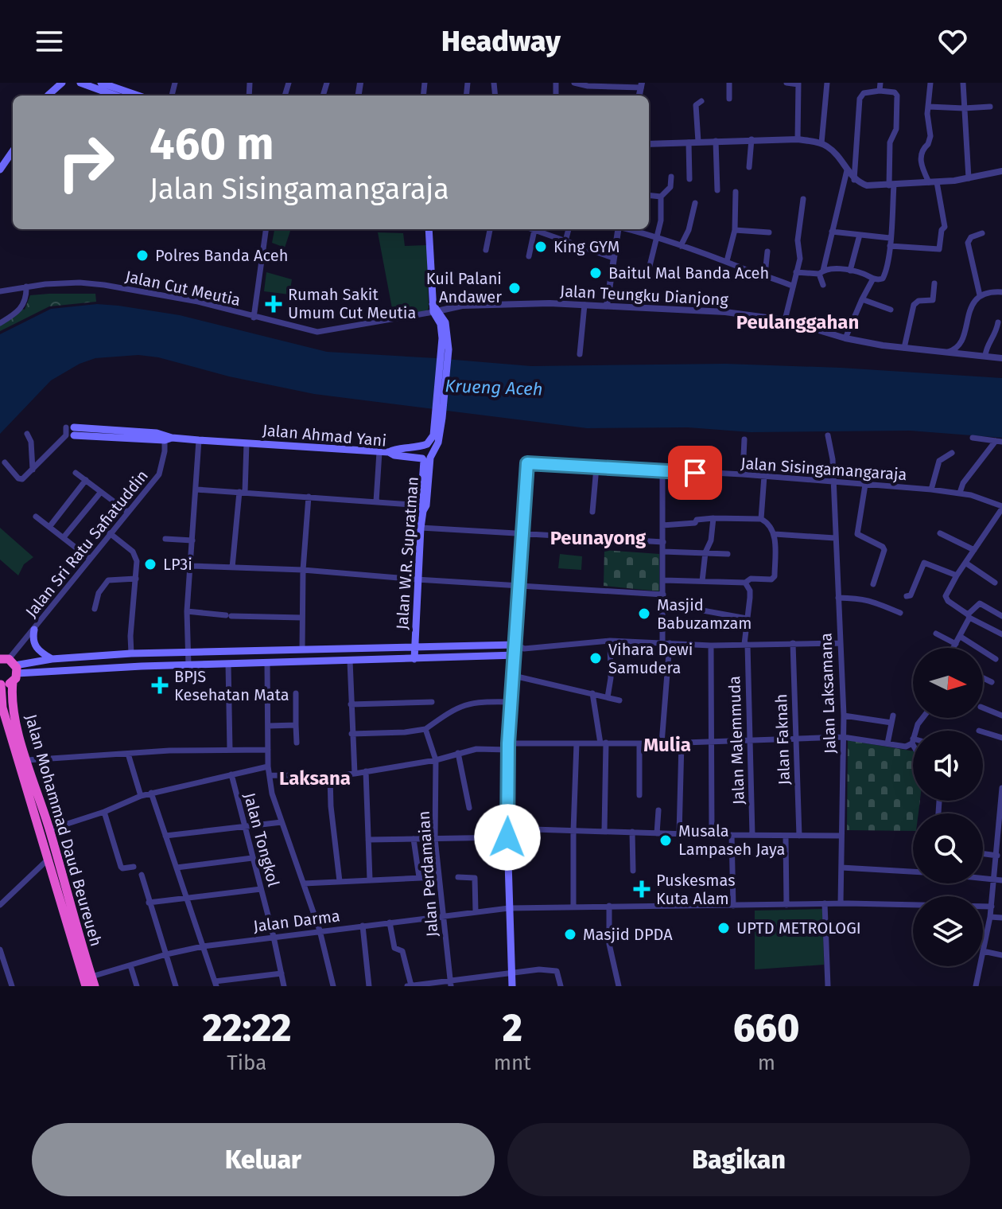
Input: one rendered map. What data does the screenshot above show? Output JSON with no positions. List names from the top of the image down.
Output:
{
  "streets": {
    "highway": ["Jalan Mohammad Daud Beureueh"],
    "main road": ["Jalan Ahmad Yani", "Jalan W.R. Supratman"],
    "street": [
      "Jalan Cut Meutia",
      "Jalan Teungku Dianjong",
      "Jalan Sisingamangaraja",
      "Jalan Sri Ratu Safiatuddin",
      "Jalan Laksamana",
      "Jalan Faknah",
      "Jalan Malemmuda",
      "Jalan Tongkol",
      "Jalan Perdamaian",
      "Jalan Darma"
    ]
  },
  "crossings": [
    ["Jalan Cut Meutia", "Jalan Teungku Dianjong"],
    ["Jalan Cut Meutia", "Jalan W.R. Supratman"],
    ["Jalan Teungku Dianjong", "Jalan W.R. Supratman"],
    ["Jalan Ahmad Yani", "Jalan Sri Ratu Safiatuddin"],
    ["Jalan Ahmad Yani", "Jalan W.R. Supratman"],
    ["Jalan Sisingamangaraja", "Jalan Laksamana"],
    ["Jalan Sri Ratu Safiatuddin", "Jalan Mohammad Daud Beureueh"],
    ["Jalan Laksamana", "Jalan Darma"],
    ["Jalan Mohammad Daud Beureueh", "Jalan Darma"],
    ["Jalan Tongkol", "Jalan Darma"],
    ["Jalan Perdamaian", "Jalan Darma"]
  ],
  "districts": [
    "Peulanggahan",
    "Peunayong",
    "Mulia",
    "Laksana"
  ],
  "water": ["Krueng Aceh"],
  "places": {
    "other": [
      "King GYM",
      "Polres Banda Aceh",
      "Baitul Mal Banda Aceh",
      "Kuil Palani Andawer",
      "LP3i",
      "Masjid Babuzamzam",
      "Vihara Dewi Samudera",
      "Musala Lampaseh Jaya",
      "UPTD METROLOGI",
      "Masjid DPDA"
    ],
    "health": ["Rumah Sakit Umum Cut Meutia", "BPJS Kesehatan Mata", "Puskesmas Kuta Alam"]
  },
  "north": "right",
  "page": {
    "header": "Headway",
    "turn": ["460 m", "Jalan Sisingamangaraja"],
    "eta": [
      "22:22",
      "Tiba",
      "2",
      "mnt",
      "660",
      "m"
    ],
    "buttons": ["Keluar", "Bagikan"]
  }
}
